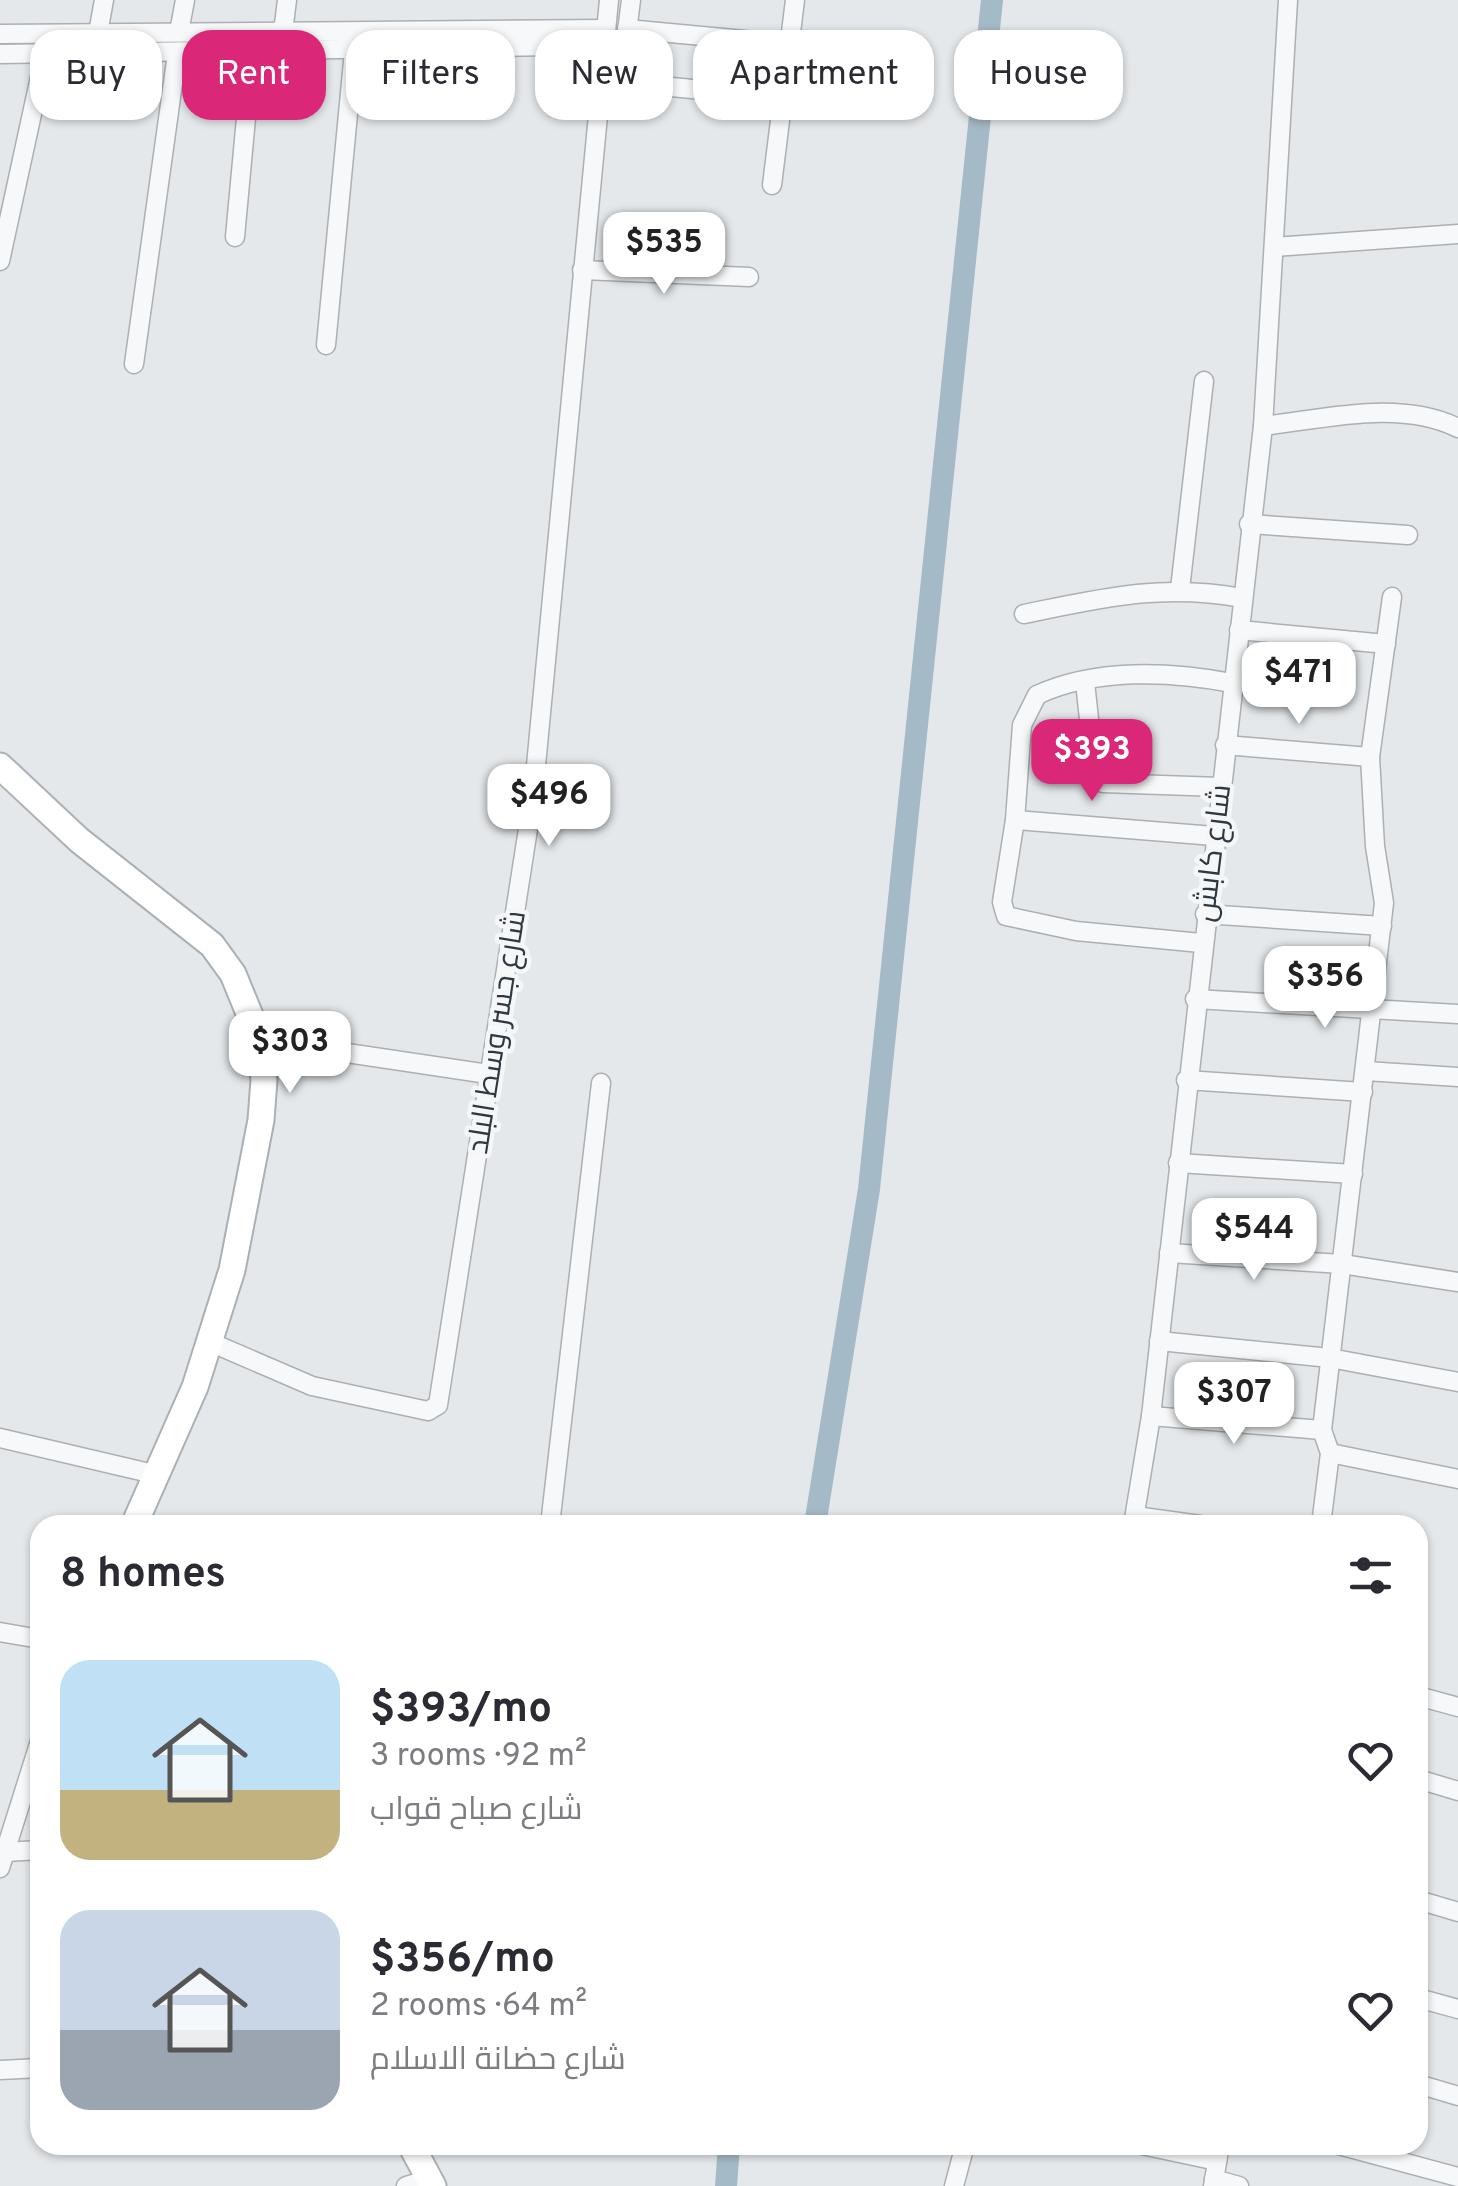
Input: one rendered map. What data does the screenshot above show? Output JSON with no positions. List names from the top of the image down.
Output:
{
  "streets": {
    "street": ["شارع كابش", "شارع جسر وسط البلد"]
  },
  "page": {
    "chip": [
      "Buy",
      "Rent",
      "Filters",
      "New",
      "Apartment",
      "House"
    ],
    "price": [
      "$535",
      "$471",
      "$393",
      "$496",
      "$356",
      "$303",
      "$544",
      "$307"
    ],
    "heading": "8 homes",
    "list": [
      {
        "name": "$393/mo",
        "note": "3 rooms · 92 m² · شارع صباح قواب"
      },
      {
        "name": "$356/mo",
        "note": "2 rooms · 64 m² · شارع حضانة الاسلام"
      }
    ]
  }
}
